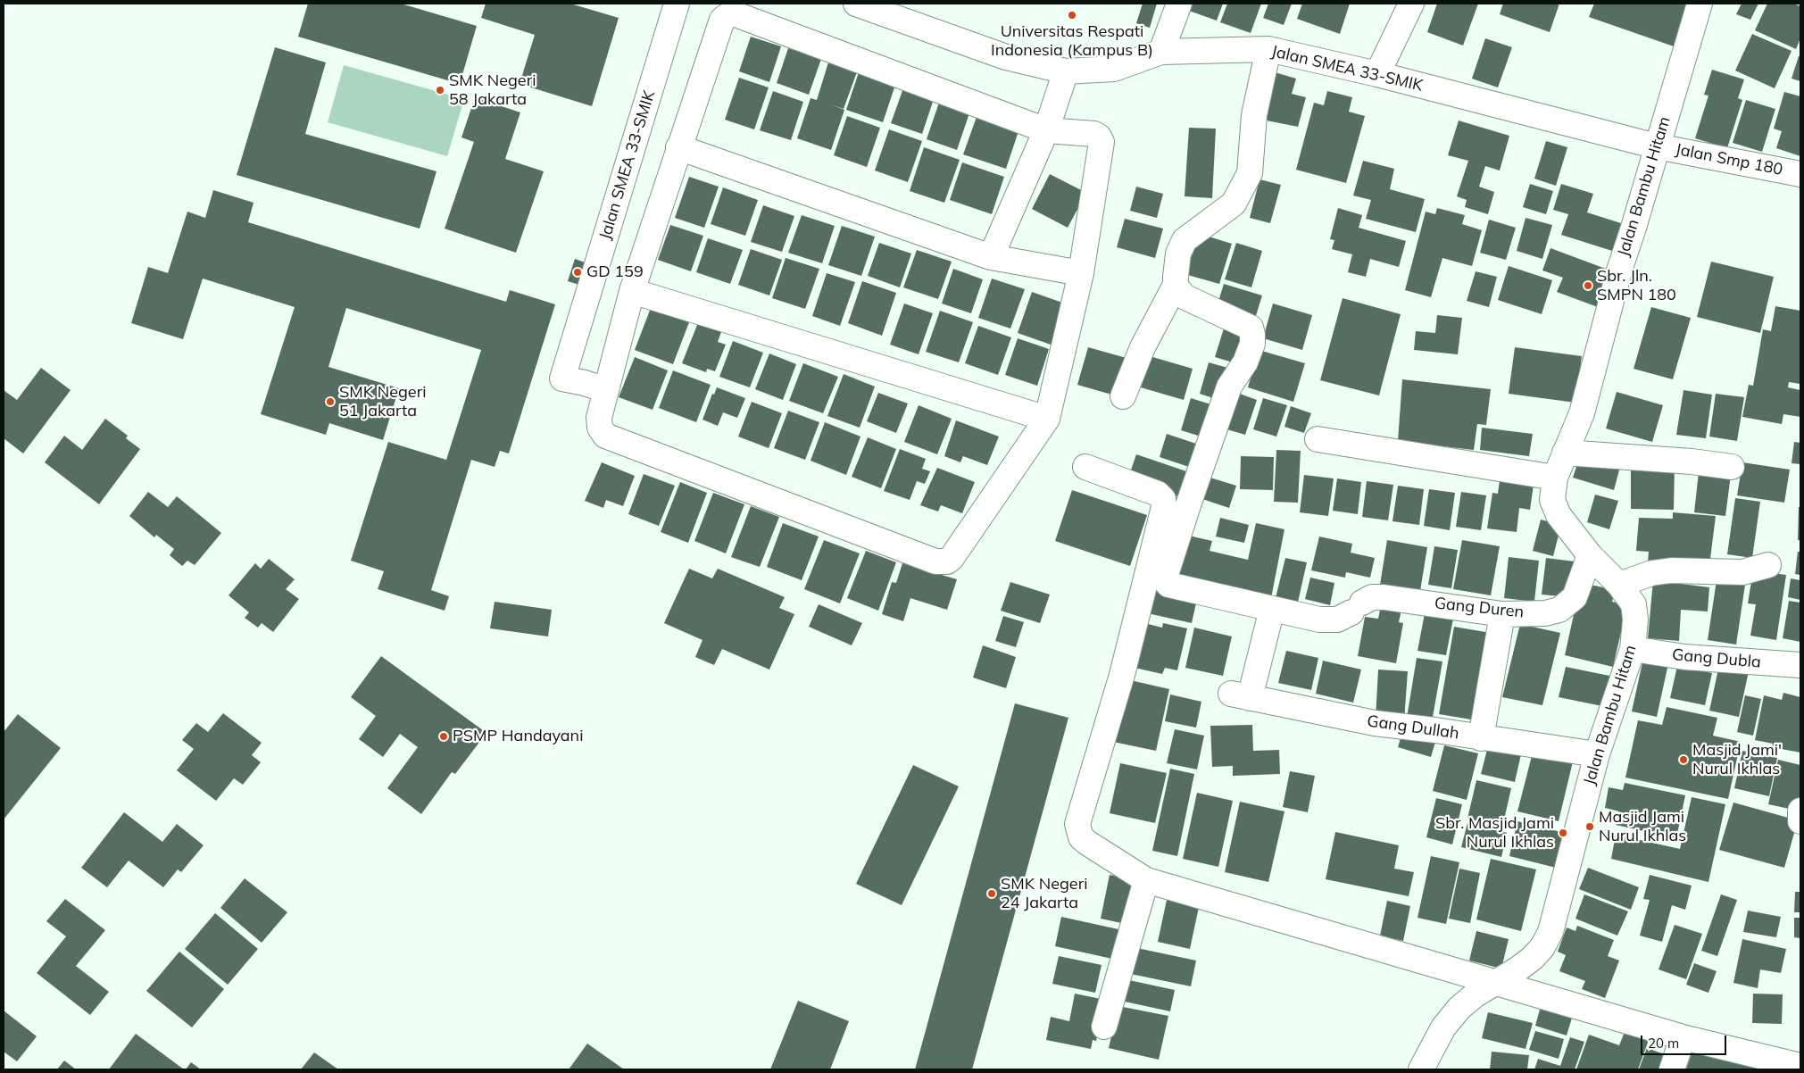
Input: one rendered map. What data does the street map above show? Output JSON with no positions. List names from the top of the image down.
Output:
{
  "streets": {
    "street": [
      "Jalan SMEA 33-SMIK",
      "Jalan Smp 180",
      "Jalan Bambu Hitam",
      "Gang Duren",
      "Gang Dubla",
      "Gang Dullah"
    ]
  },
  "crossings": [
    ["Jalan SMEA 33-SMIK", "Jalan Smp 180"],
    ["Jalan SMEA 33-SMIK", "Jalan Bambu Hitam"],
    ["Jalan Smp 180", "Jalan Bambu Hitam"],
    ["Jalan Bambu Hitam", "Gang Duren"],
    ["Jalan Bambu Hitam", "Gang Dubla"],
    ["Jalan Bambu Hitam", "Gang Dullah"],
    ["Gang Duren", "Gang Dullah"]
  ],
  "places": [
    "Universitas Respati Indonesia (Kampus B)",
    "SMK Negeri 58 Jakarta",
    "GD 159",
    "Sbr. Jln. SMPN 180",
    "SMK Negeri 51 Jakarta",
    "PSMP Handayani",
    "Masjid Jami' Nurul Ikhlas",
    "Masjid Jami Nurul Ikhlas",
    "Sbr. Masjid Jami Nurul Ikhlas",
    "SMK Negeri 24 Jakarta"
  ],
  "scale_bar": "20 m"
}
